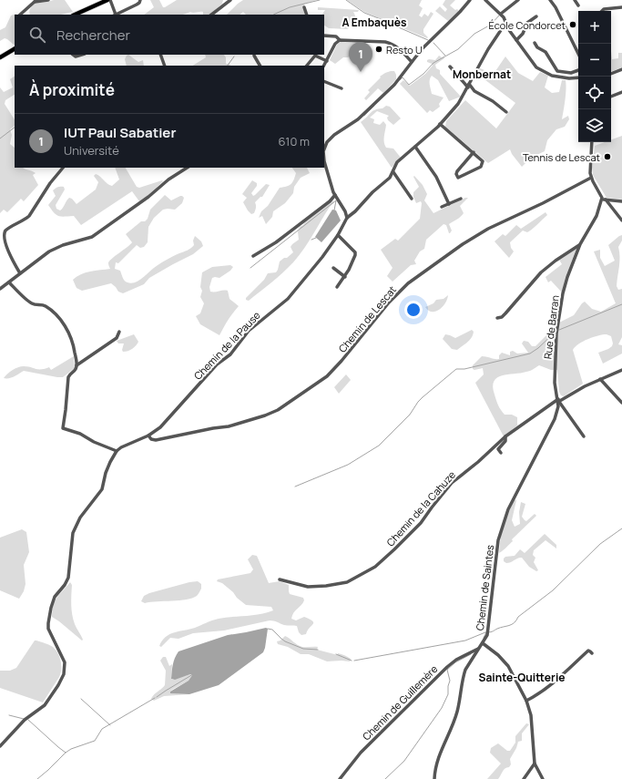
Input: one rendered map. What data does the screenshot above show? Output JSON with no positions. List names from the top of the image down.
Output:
{
  "streets": {
    "street": [
      "Chemin de Lescat",
      "Rue de Barran",
      "Chemin de la Pause",
      "Chemin de la Cahuze",
      "Chemin de Saintes",
      "Chemin de Guillemère"
    ]
  },
  "crossings": [
    ["Chemin de Lescat", "Chemin de la Pause"],
    ["Rue de Barran", "Chemin de la Cahuze"],
    ["Rue de Barran", "Chemin de Saintes"],
    ["Chemin de la Cahuze", "Chemin de Saintes"],
    ["Chemin de Saintes", "Chemin de Guillemère"]
  ],
  "districts": ["A Embaquès", "Monbernat", "Sainte-Quitterie"],
  "places": ["École Condorcet", "Resto U", "Tennis de Lescat"],
  "page": {
    "map_buttons": ["+", "−"],
    "search": "Rechercher",
    "pins": "1",
    "heading": "À proximité",
    "list": [
      {
        "mark": "1",
        "name": "IUT Paul Sabatier",
        "note": "Université",
        "value": "610 m"
      }
    ]
  }
}
